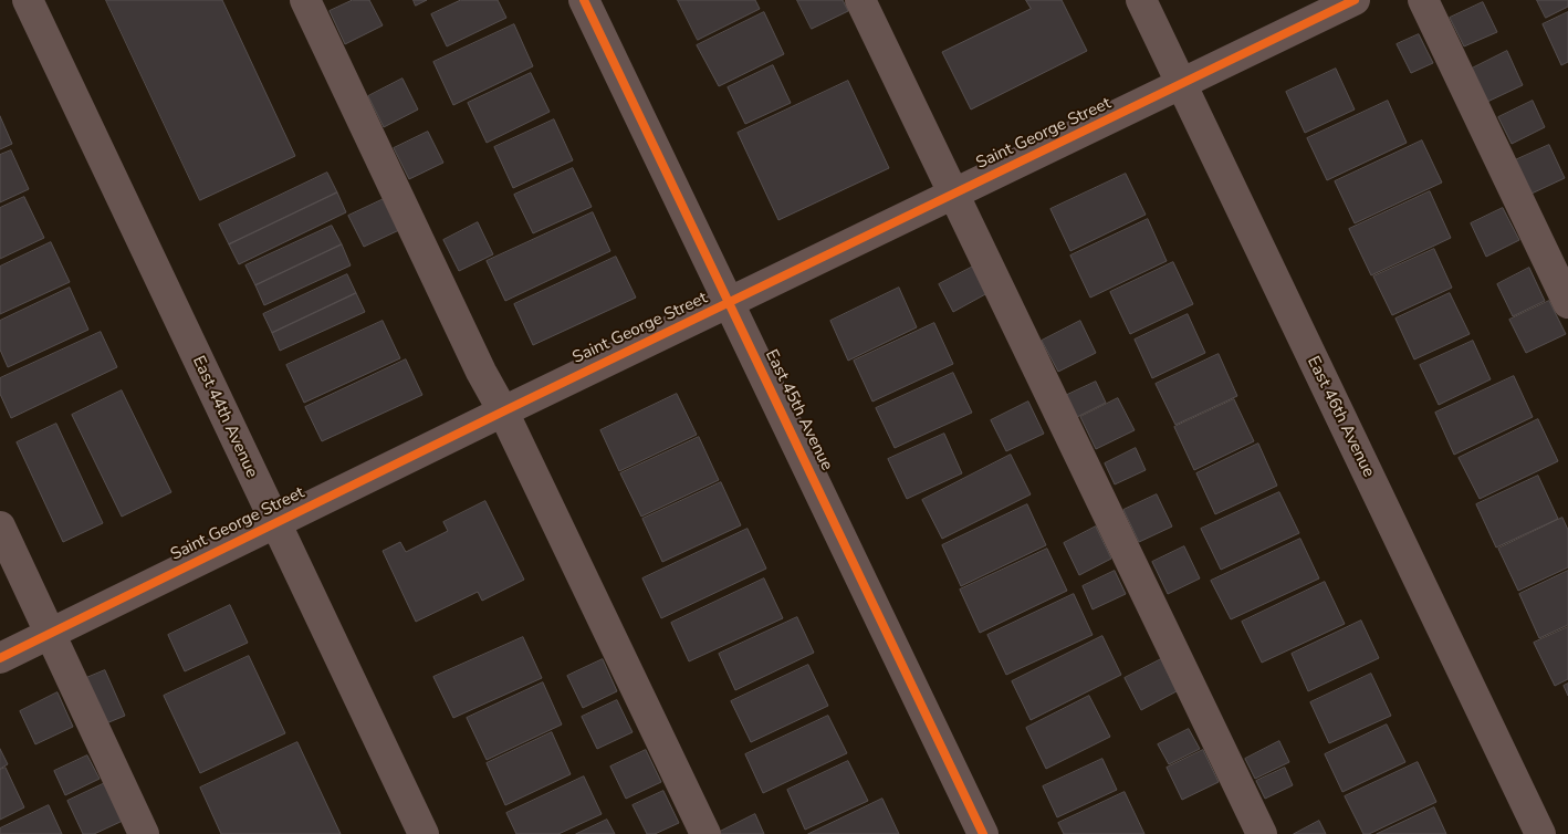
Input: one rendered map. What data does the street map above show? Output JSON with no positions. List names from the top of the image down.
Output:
{
  "streets": {
    "street": [
      "Saint George Street",
      "East 45th Avenue",
      "East 44th Avenue",
      "East 46th Avenue"
    ]
  },
  "crossings": [
    ["Saint George Street", "East 45th Avenue"],
    ["Saint George Street", "East 44th Avenue"],
    ["Saint George Street", "East 46th Avenue"]
  ]
}
